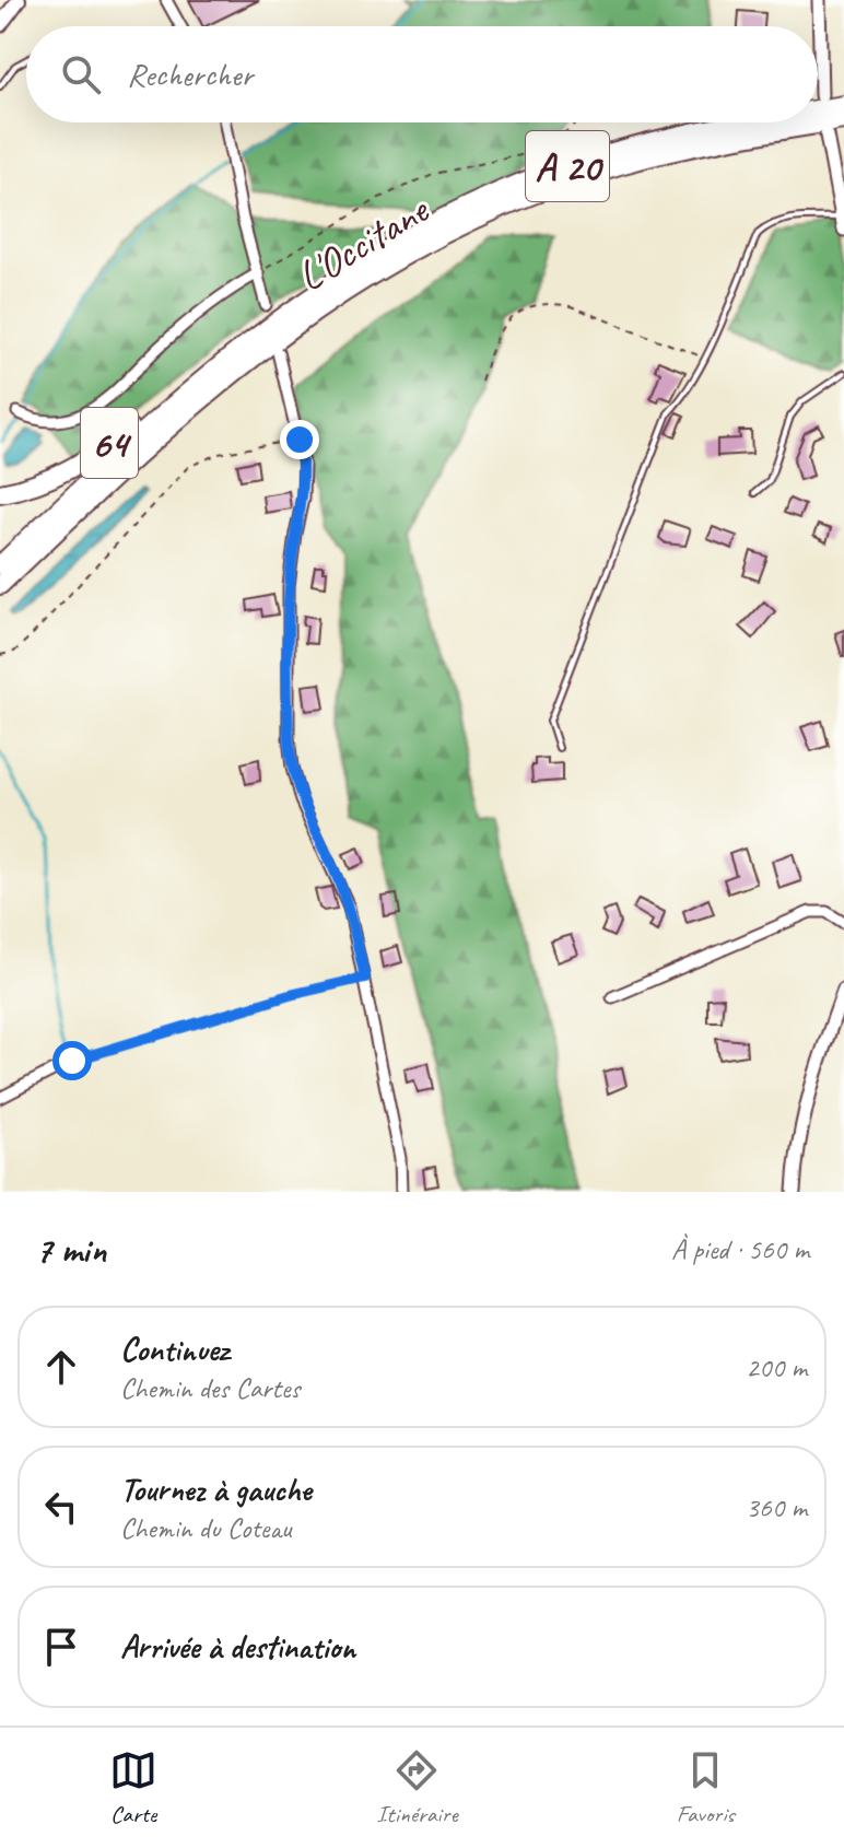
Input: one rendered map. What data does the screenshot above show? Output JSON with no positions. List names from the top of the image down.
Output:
{
  "streets": {
    "highway": ["A 20", "L'Occitane", "64"]
  },
  "crossings": [
    ["L'Occitane", "64"]
  ],
  "page": {
    "search": "Rechercher",
    "heading": ["7 min", "À pied · 560 m"],
    "list": [
      ["Continuez", "Chemin des Cartes", "200 m"],
      ["Tournez à gauche", "Chemin du Coteau", "360 m"],
      "Arrivée à destination"
    ],
    "nav": ["Carte", "Itinéraire", "Favoris"]
  }
}
